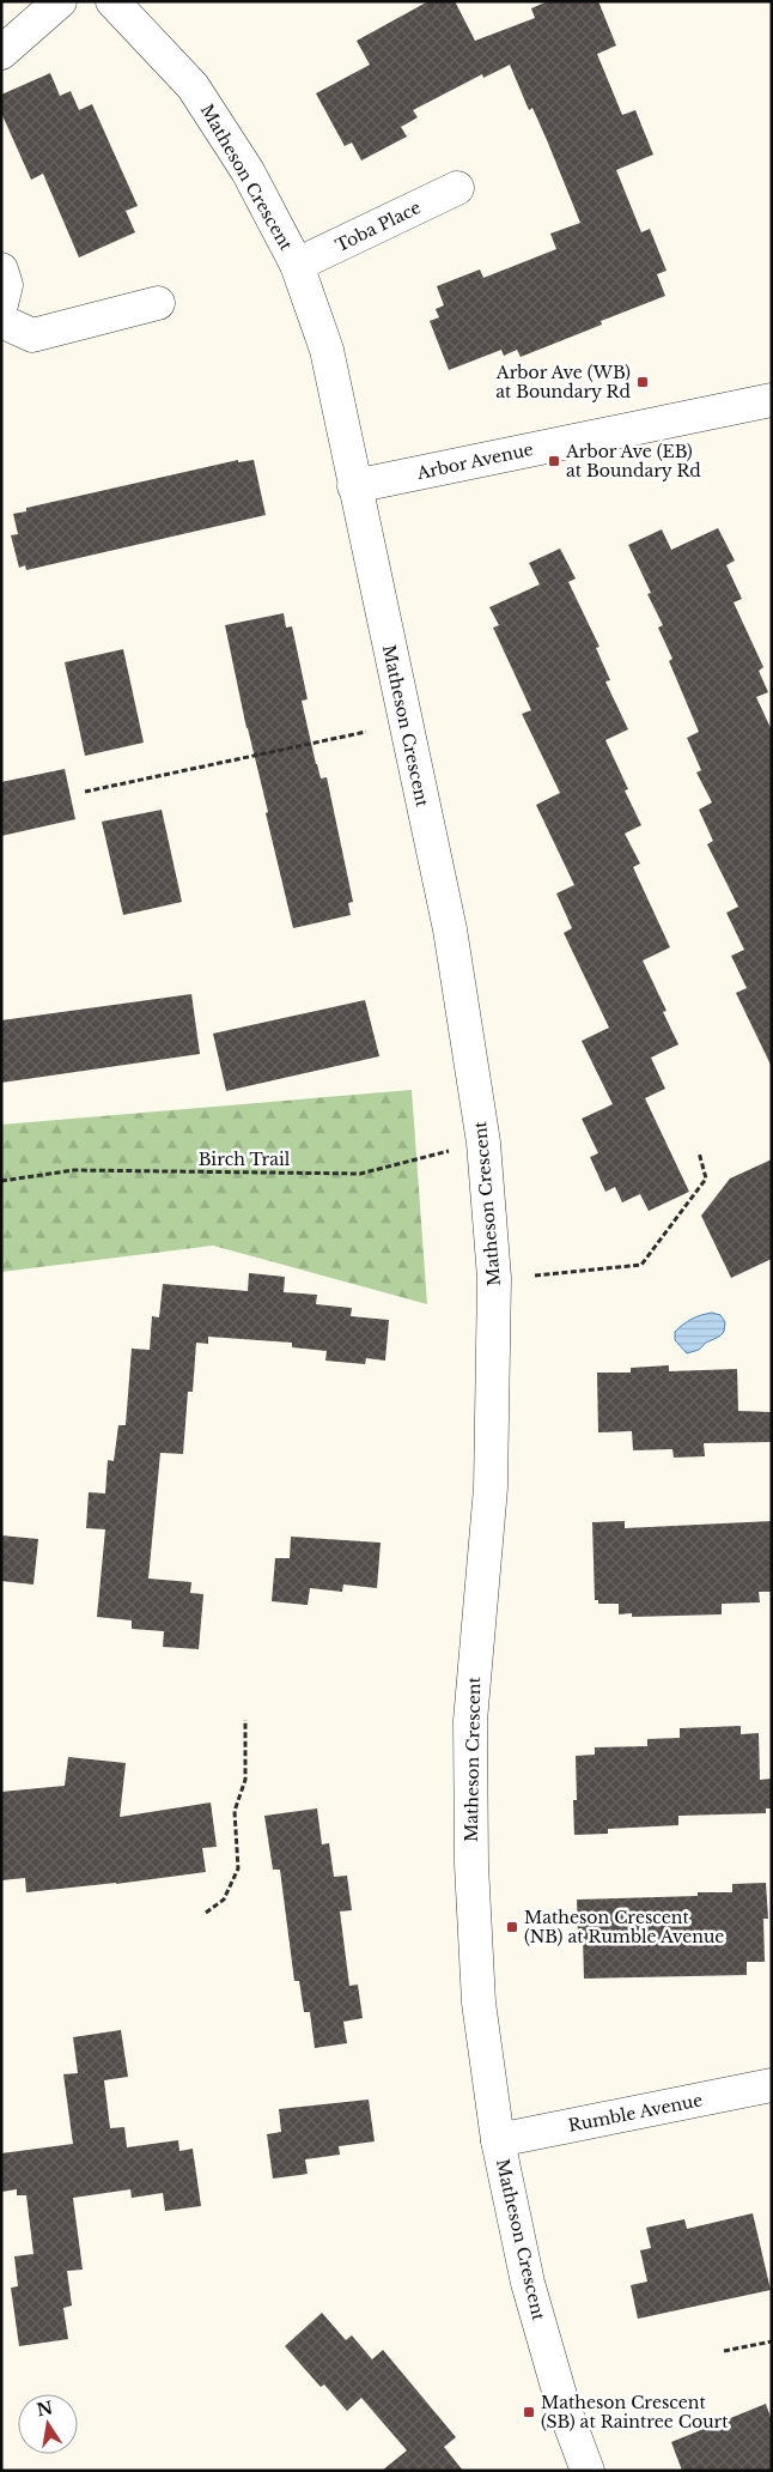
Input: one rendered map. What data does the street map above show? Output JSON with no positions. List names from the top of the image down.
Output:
{
  "streets": {
    "street": [
      "Matheson Crescent",
      "Toba Place",
      "Arbor Avenue",
      "Rumble Avenue"
    ],
    "path": ["Birch Trail"]
  },
  "crossings": [
    ["Matheson Crescent", "Toba Place"],
    ["Matheson Crescent", "Arbor Avenue"],
    ["Matheson Crescent", "Birch Trail"],
    ["Matheson Crescent", "Rumble Avenue"]
  ],
  "places": {
    "transit": [
      "Arbor Ave (WB) at Boundary Rd",
      "Arbor Ave (EB) at Boundary Rd",
      "Matheson Crescent (NB) at Rumble Avenue",
      "Matheson Crescent (SB) at Raintree Court"
    ]
  },
  "north": "top"
}
